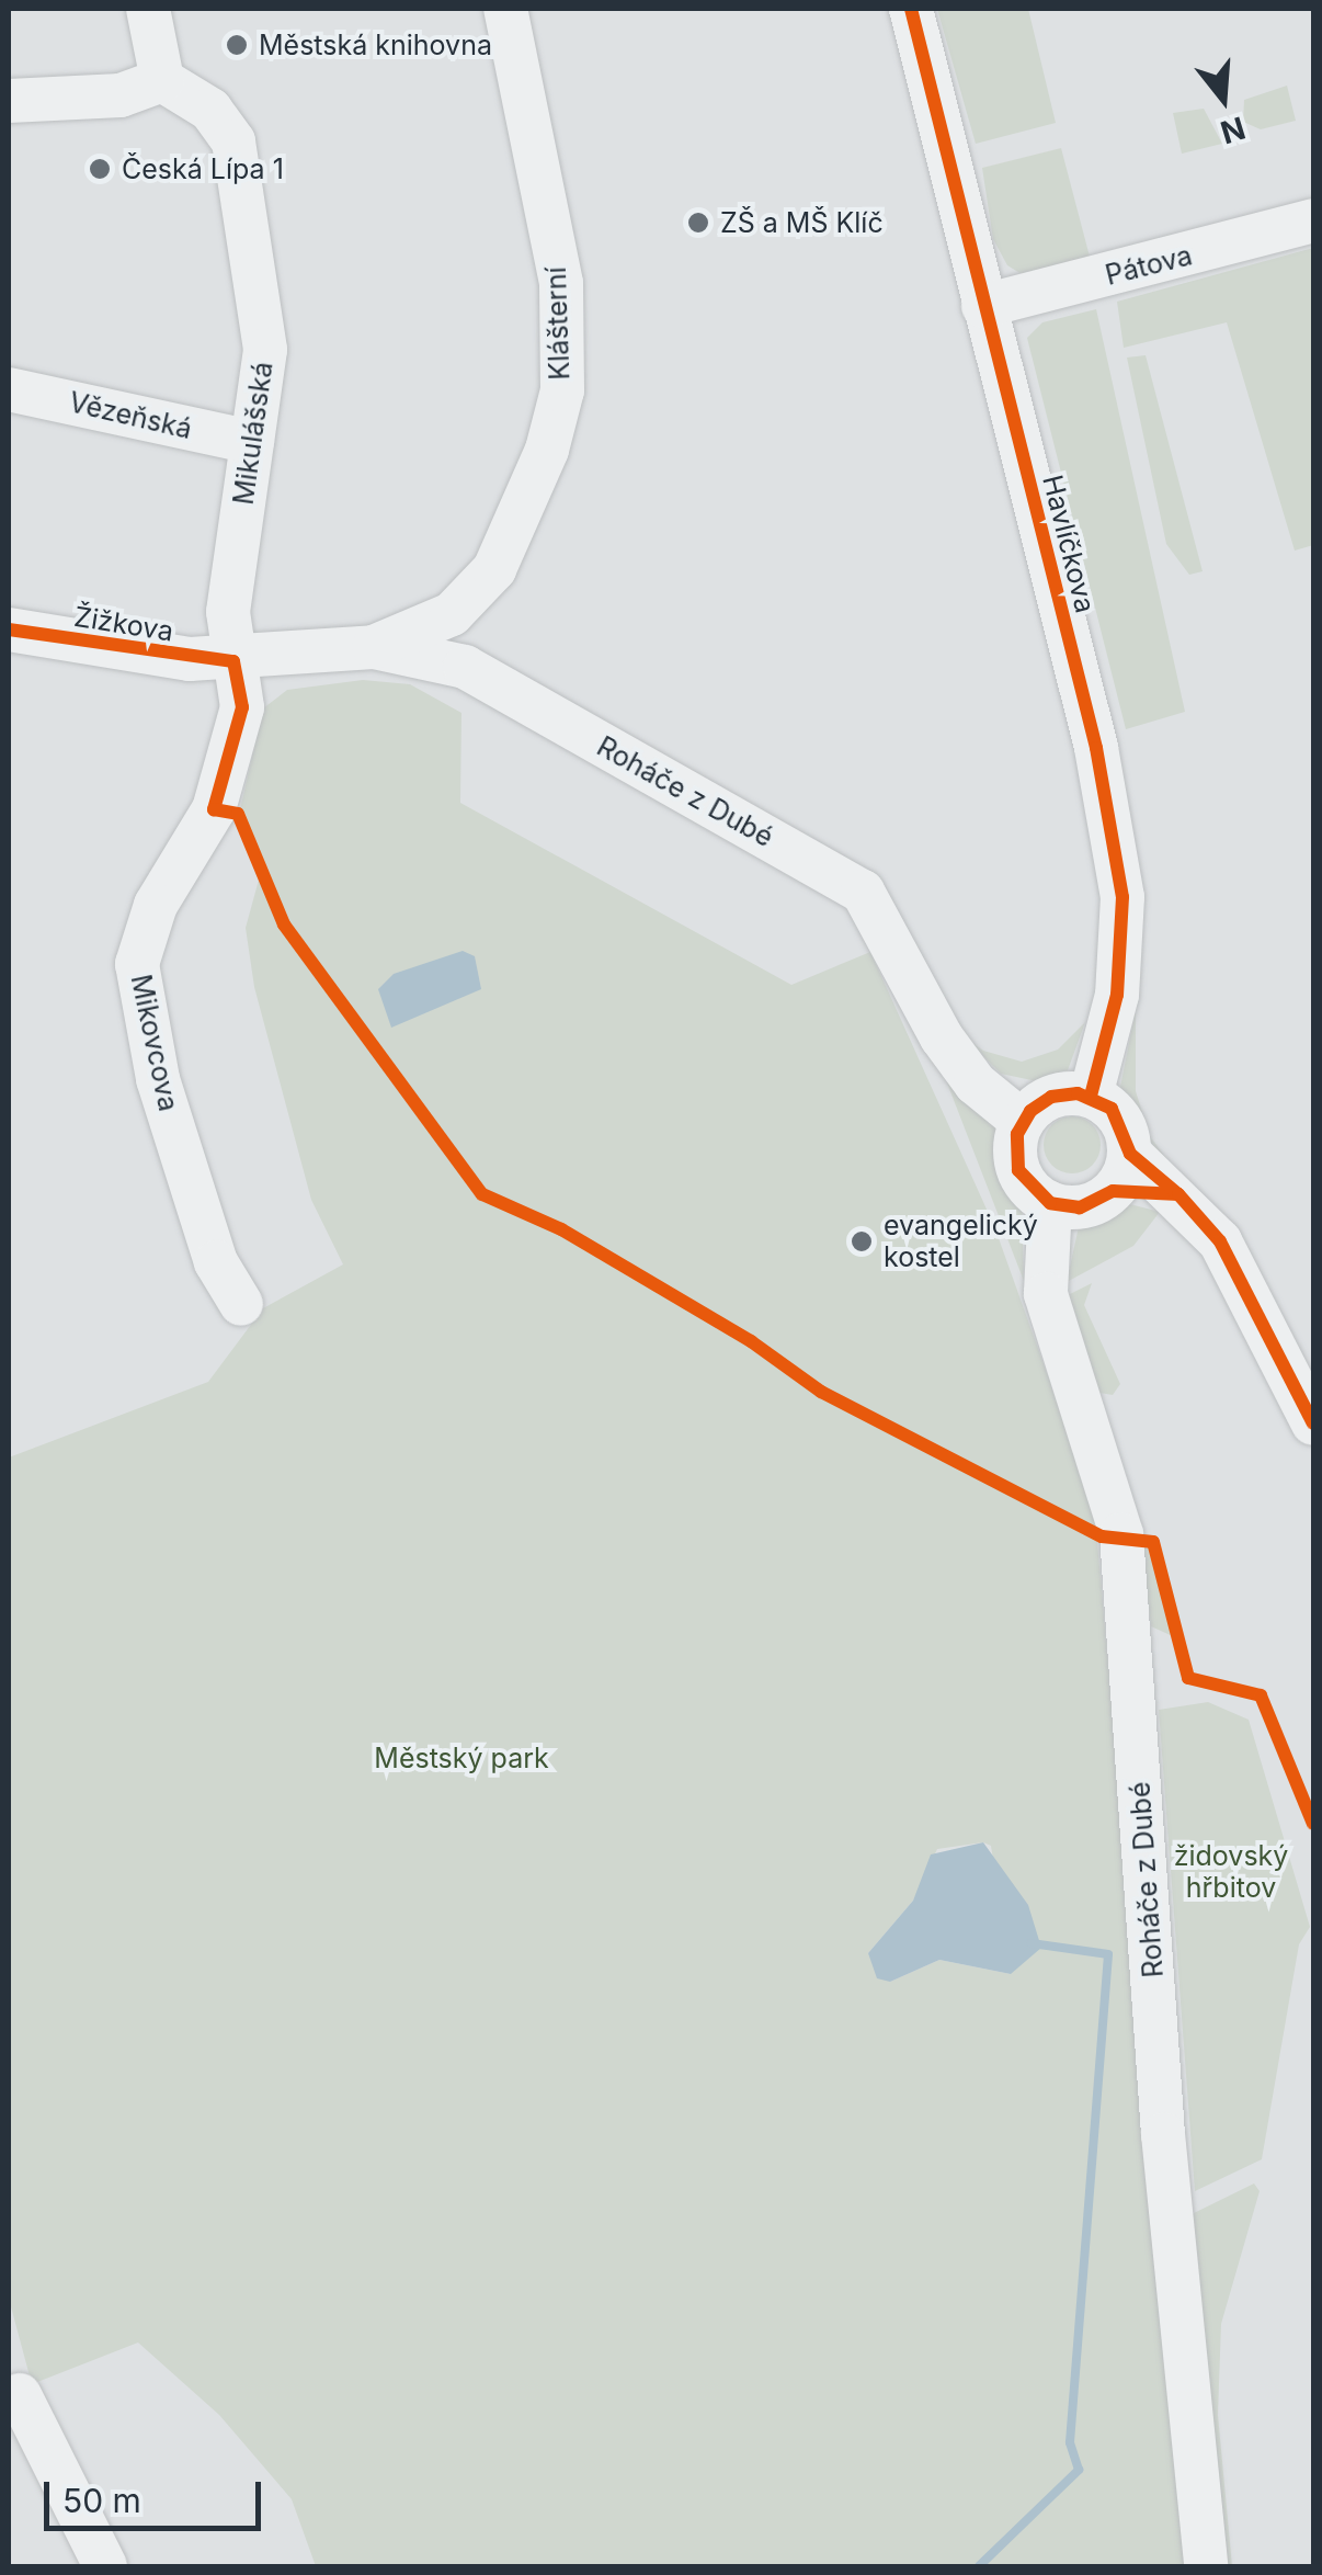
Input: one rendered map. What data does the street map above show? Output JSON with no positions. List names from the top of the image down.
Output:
{
  "streets": {
    "street": [
      "Pátova",
      "Klášterní",
      "Vězeňská",
      "Mikulášská",
      "Havlíčkova",
      "Žižkova",
      "Roháče z Dubé",
      "Mikovcova"
    ]
  },
  "crossings": [
    ["Pátova", "Havlíčkova"],
    ["Klášterní", "Roháče z Dubé"],
    ["Vězeňská", "Mikulášská"],
    ["Mikulášská", "Žižkova"],
    ["Mikulášská", "Roháče z Dubé"],
    ["Mikulášská", "Mikovcova"],
    ["Havlíčkova", "Roháče z Dubé"],
    ["Žižkova", "Roháče z Dubé"],
    ["Žižkova", "Mikovcova"],
    ["Roháče z Dubé", "Mikovcova"]
  ],
  "parks": ["Městský park", "židovský hřbitov"],
  "places": [
    "Městská knihovna",
    "Česká Lípa 1",
    "ZŠ a MŠ Klíč",
    "evangelický kostel"
  ],
  "scale_bar": "50 m",
  "north": "bottom"
}
